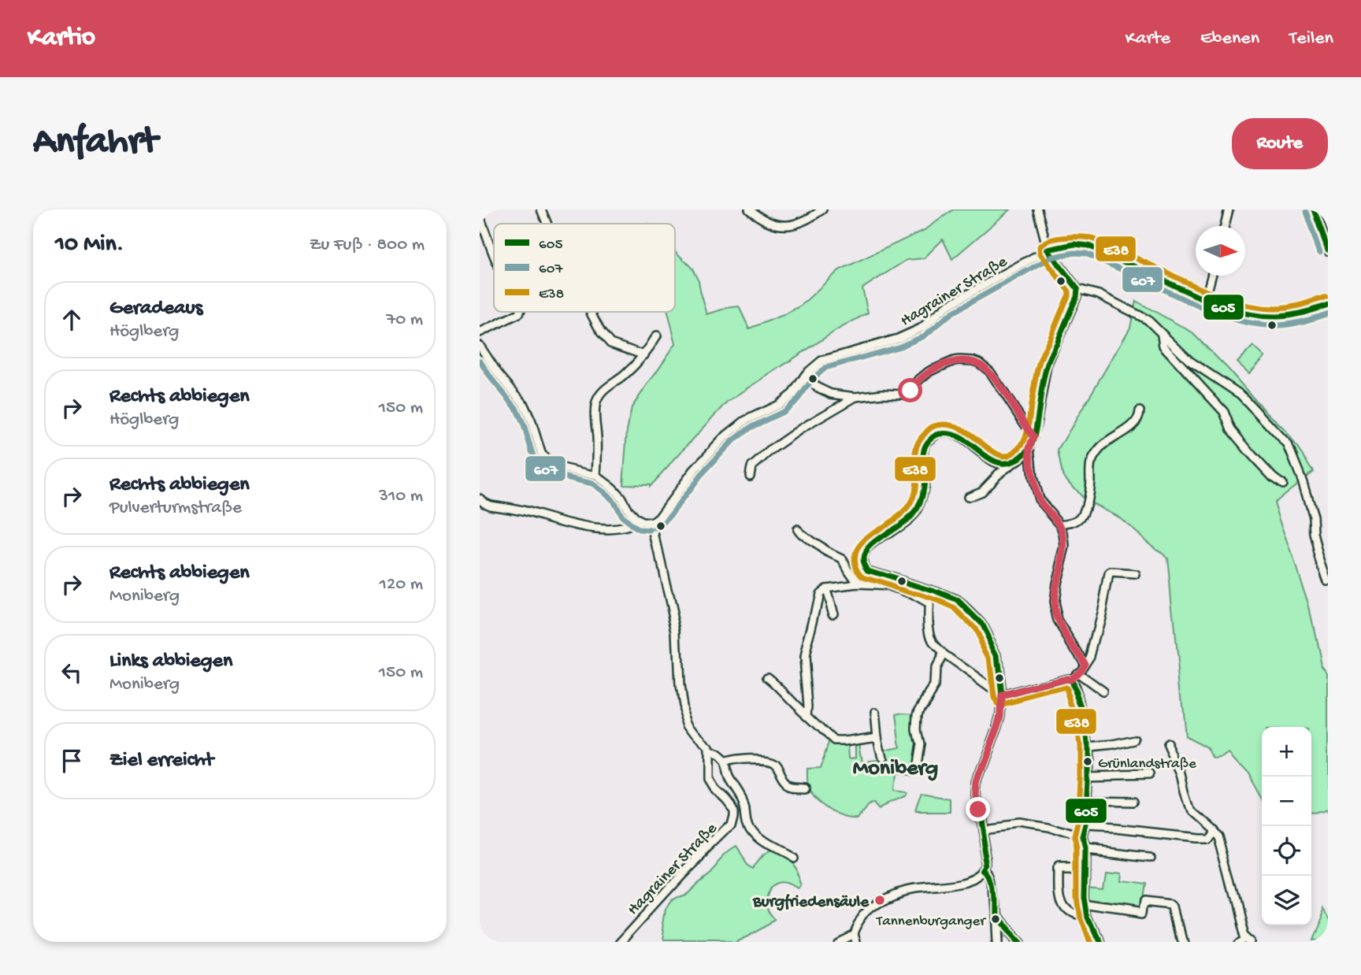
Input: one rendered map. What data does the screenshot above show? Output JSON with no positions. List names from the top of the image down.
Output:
{
  "streets": {
    "street": ["Hagrainer Straße"]
  },
  "districts": ["Moniberg"],
  "places": ["Grünlandstraße", "Burgfriedensäule", "Tannenburganger"],
  "lines": ["transit line 605", "transit line 607", "transit line E38"],
  "legend": ["605", "607", "E38"],
  "north": "right",
  "page": {
    "header": "Kartio",
    "nav": ["Karte", "Ebenen", "Teilen"],
    "buttons": "Route",
    "title": "Anfahrt",
    "heading": ["10 Min.", "Zu Fuß · 800 m"],
    "list": [
      ["Geradeaus", "Höglberg", "70 m"],
      ["Rechts abbiegen", "Höglberg", "150 m"],
      ["Rechts abbiegen", "Pulverturmstraße", "310 m"],
      ["Rechts abbiegen", "Moniberg", "120 m"],
      ["Links abbiegen", "Moniberg", "150 m"],
      "Ziel erreicht"
    ],
    "map_buttons": ["+", "−"]
  }
}
